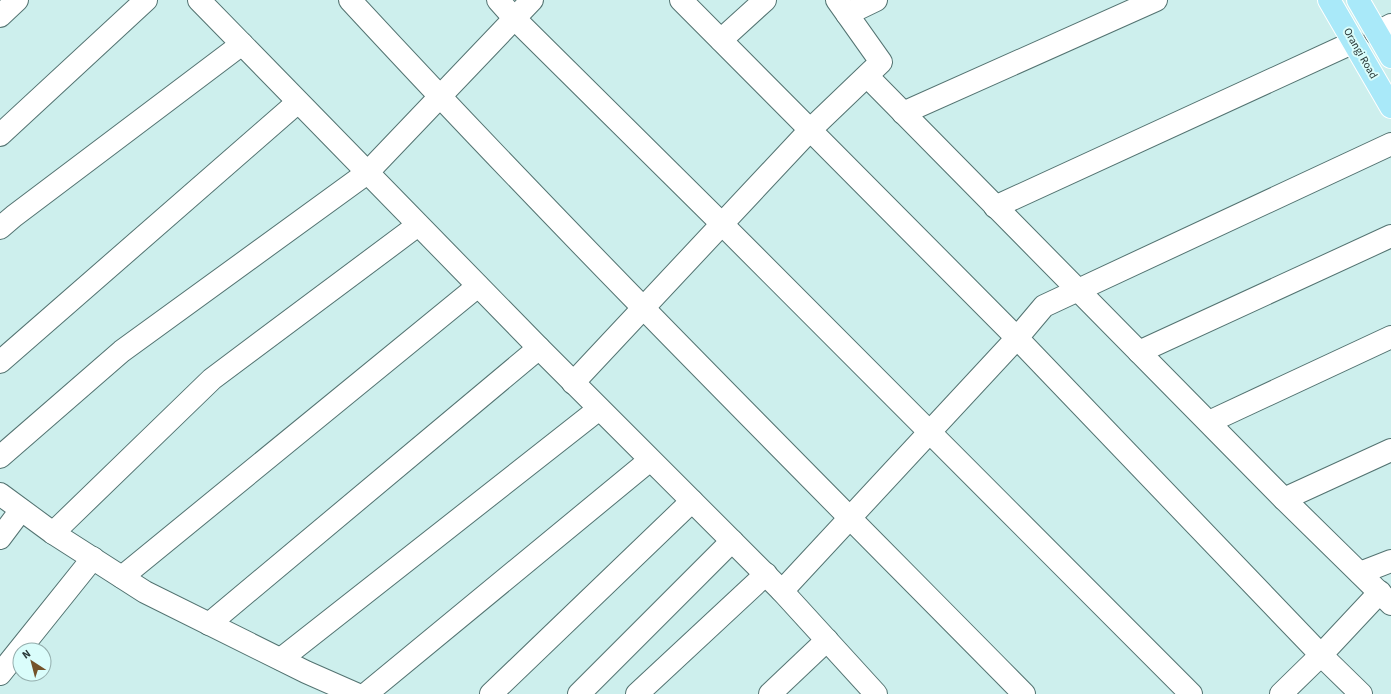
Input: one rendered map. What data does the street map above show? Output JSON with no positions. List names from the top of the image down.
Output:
{
  "streets": {
    "main road": ["Orangi Road"]
  },
  "north": "top left"
}
